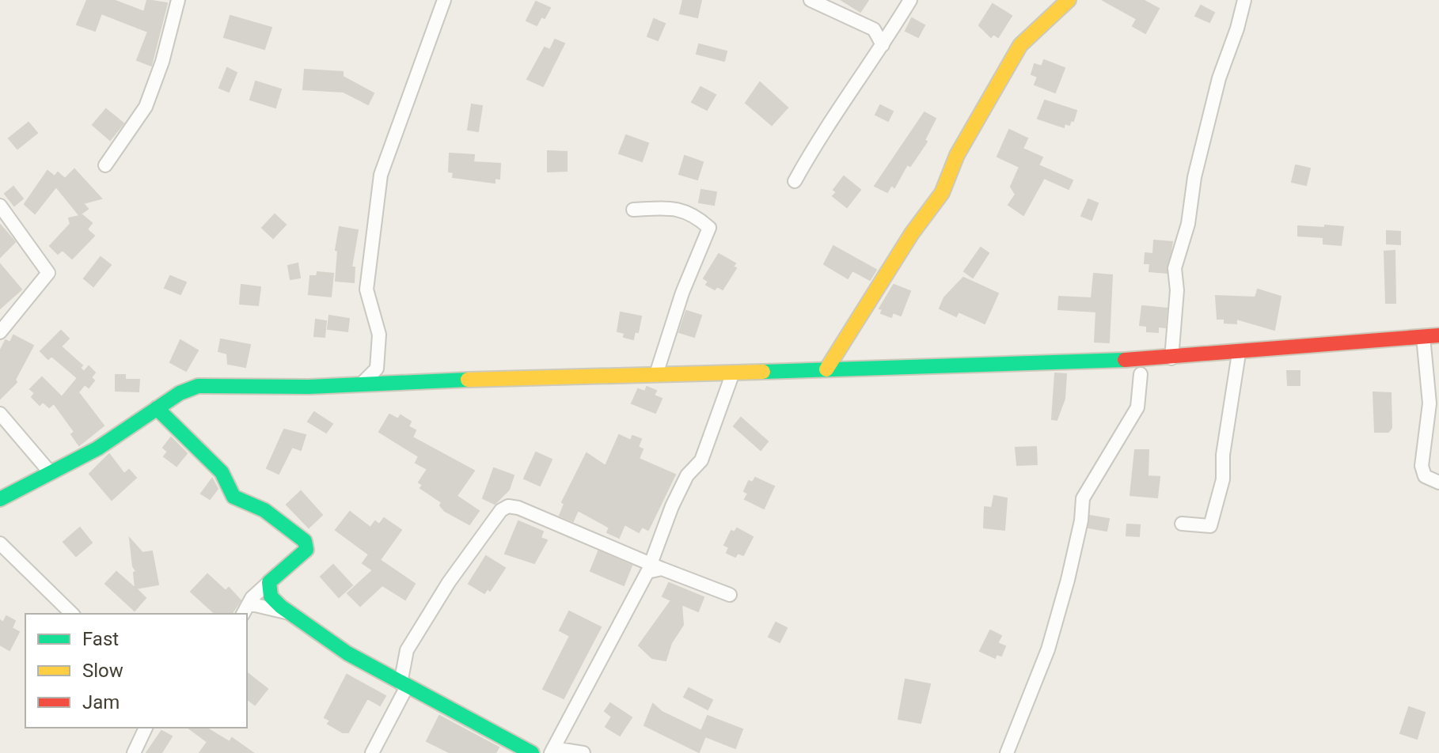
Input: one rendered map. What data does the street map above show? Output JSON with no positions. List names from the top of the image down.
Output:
{
  "legend": ["Fast", "Slow", "Jam"]
}
